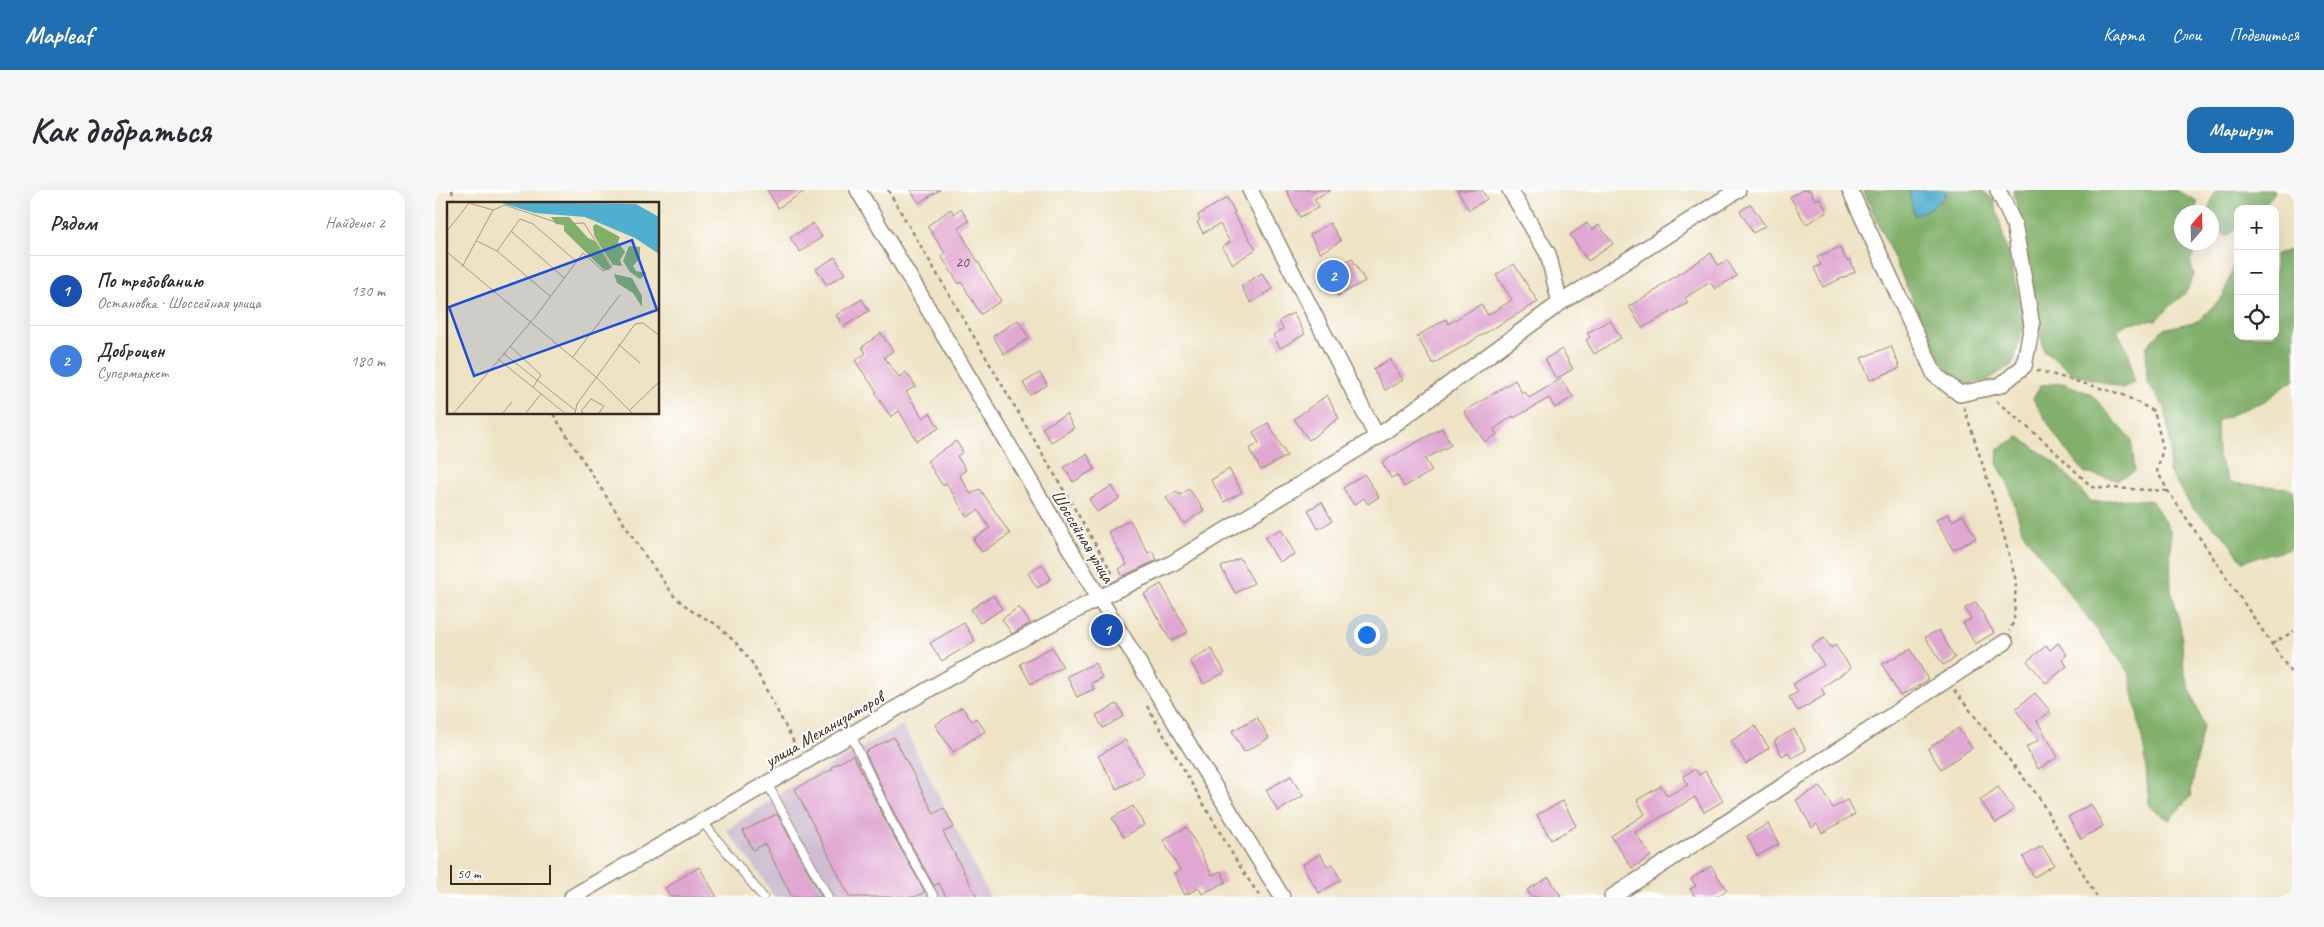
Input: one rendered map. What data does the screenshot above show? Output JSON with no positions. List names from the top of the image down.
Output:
{
  "streets": {
    "street": ["Шоссейная улица", "улица Механизаторов"]
  },
  "crossings": [
    ["Шоссейная улица", "улица Механизаторов"]
  ],
  "house_numbers": ["20"],
  "scale_bar": "50 m",
  "north": "top",
  "page": {
    "header": "Mapleaf",
    "nav": ["Карта", "Слои", "Поделиться"],
    "buttons": "Маршрут",
    "title": "Как добраться",
    "heading": ["Рядом", "Найдено: 2"],
    "map_buttons": ["+", "−"],
    "list": [
      {
        "mark": "1",
        "name": "По требованию",
        "note": "Остановка · Шоссейная улица",
        "value": "130 m"
      },
      {
        "mark": "2",
        "name": "Доброцен",
        "note": "Супермаркет",
        "value": "180 m"
      }
    ],
    "pins": ["2", "1"],
    "scale": "50 m"
  }
}
